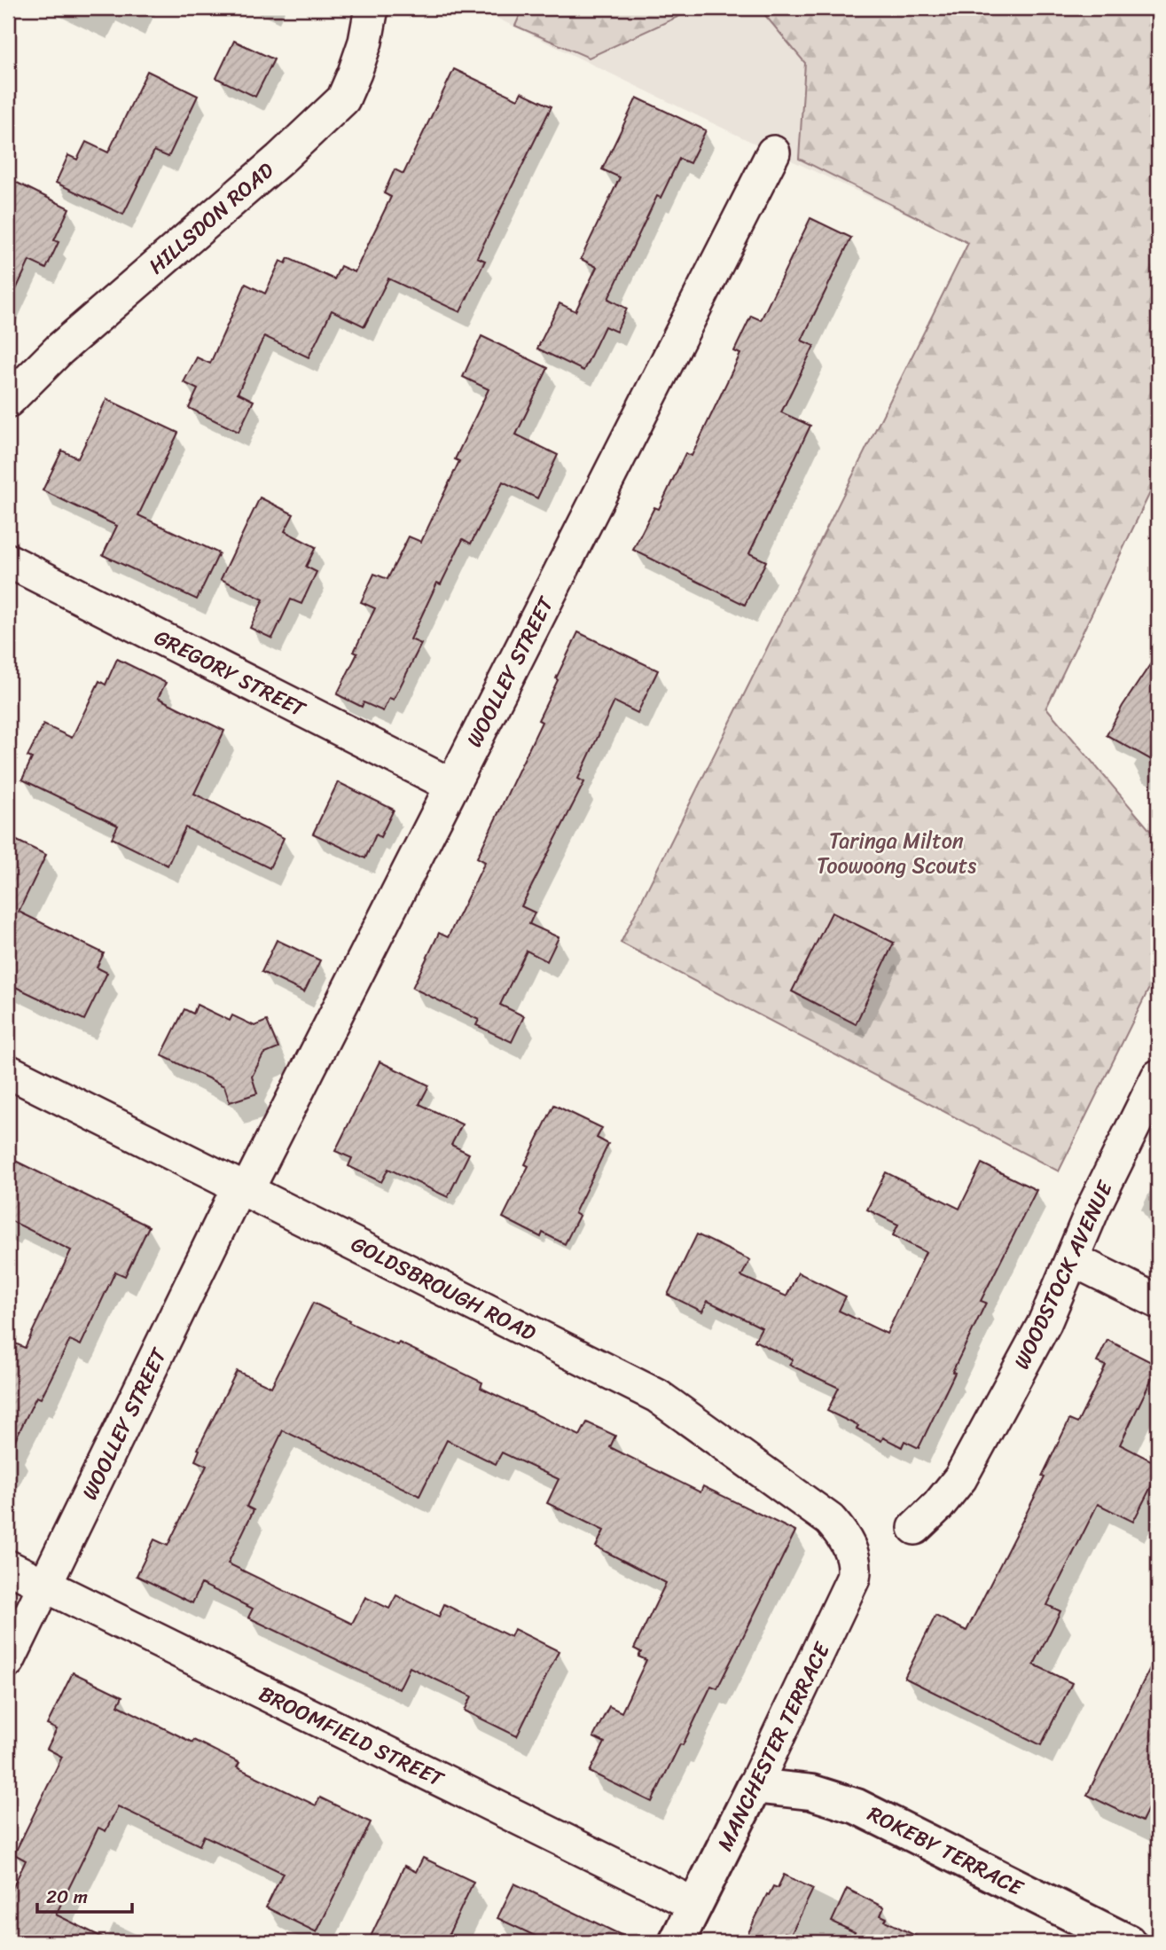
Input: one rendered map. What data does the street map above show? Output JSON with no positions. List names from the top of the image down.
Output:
{
  "streets": {
    "street": [
      "HILLSDON ROAD",
      "WOOLLEY STREET",
      "GREGORY STREET",
      "WOODSTOCK AVENUE",
      "GOLDSBROUGH ROAD",
      "BROOMFIELD STREET",
      "MANCHESTER TERRACE",
      "ROKEBY TERRACE"
    ]
  },
  "crossings": [
    ["WOOLLEY STREET", "GREGORY STREET"],
    ["WOOLLEY STREET", "GOLDSBROUGH ROAD"],
    ["WOOLLEY STREET", "BROOMFIELD STREET"],
    ["GOLDSBROUGH ROAD", "MANCHESTER TERRACE"],
    ["BROOMFIELD STREET", "MANCHESTER TERRACE"],
    ["MANCHESTER TERRACE", "ROKEBY TERRACE"]
  ],
  "parks": ["Taringa Milton Toowoong Scouts"],
  "scale_bar": "20 m"
}
